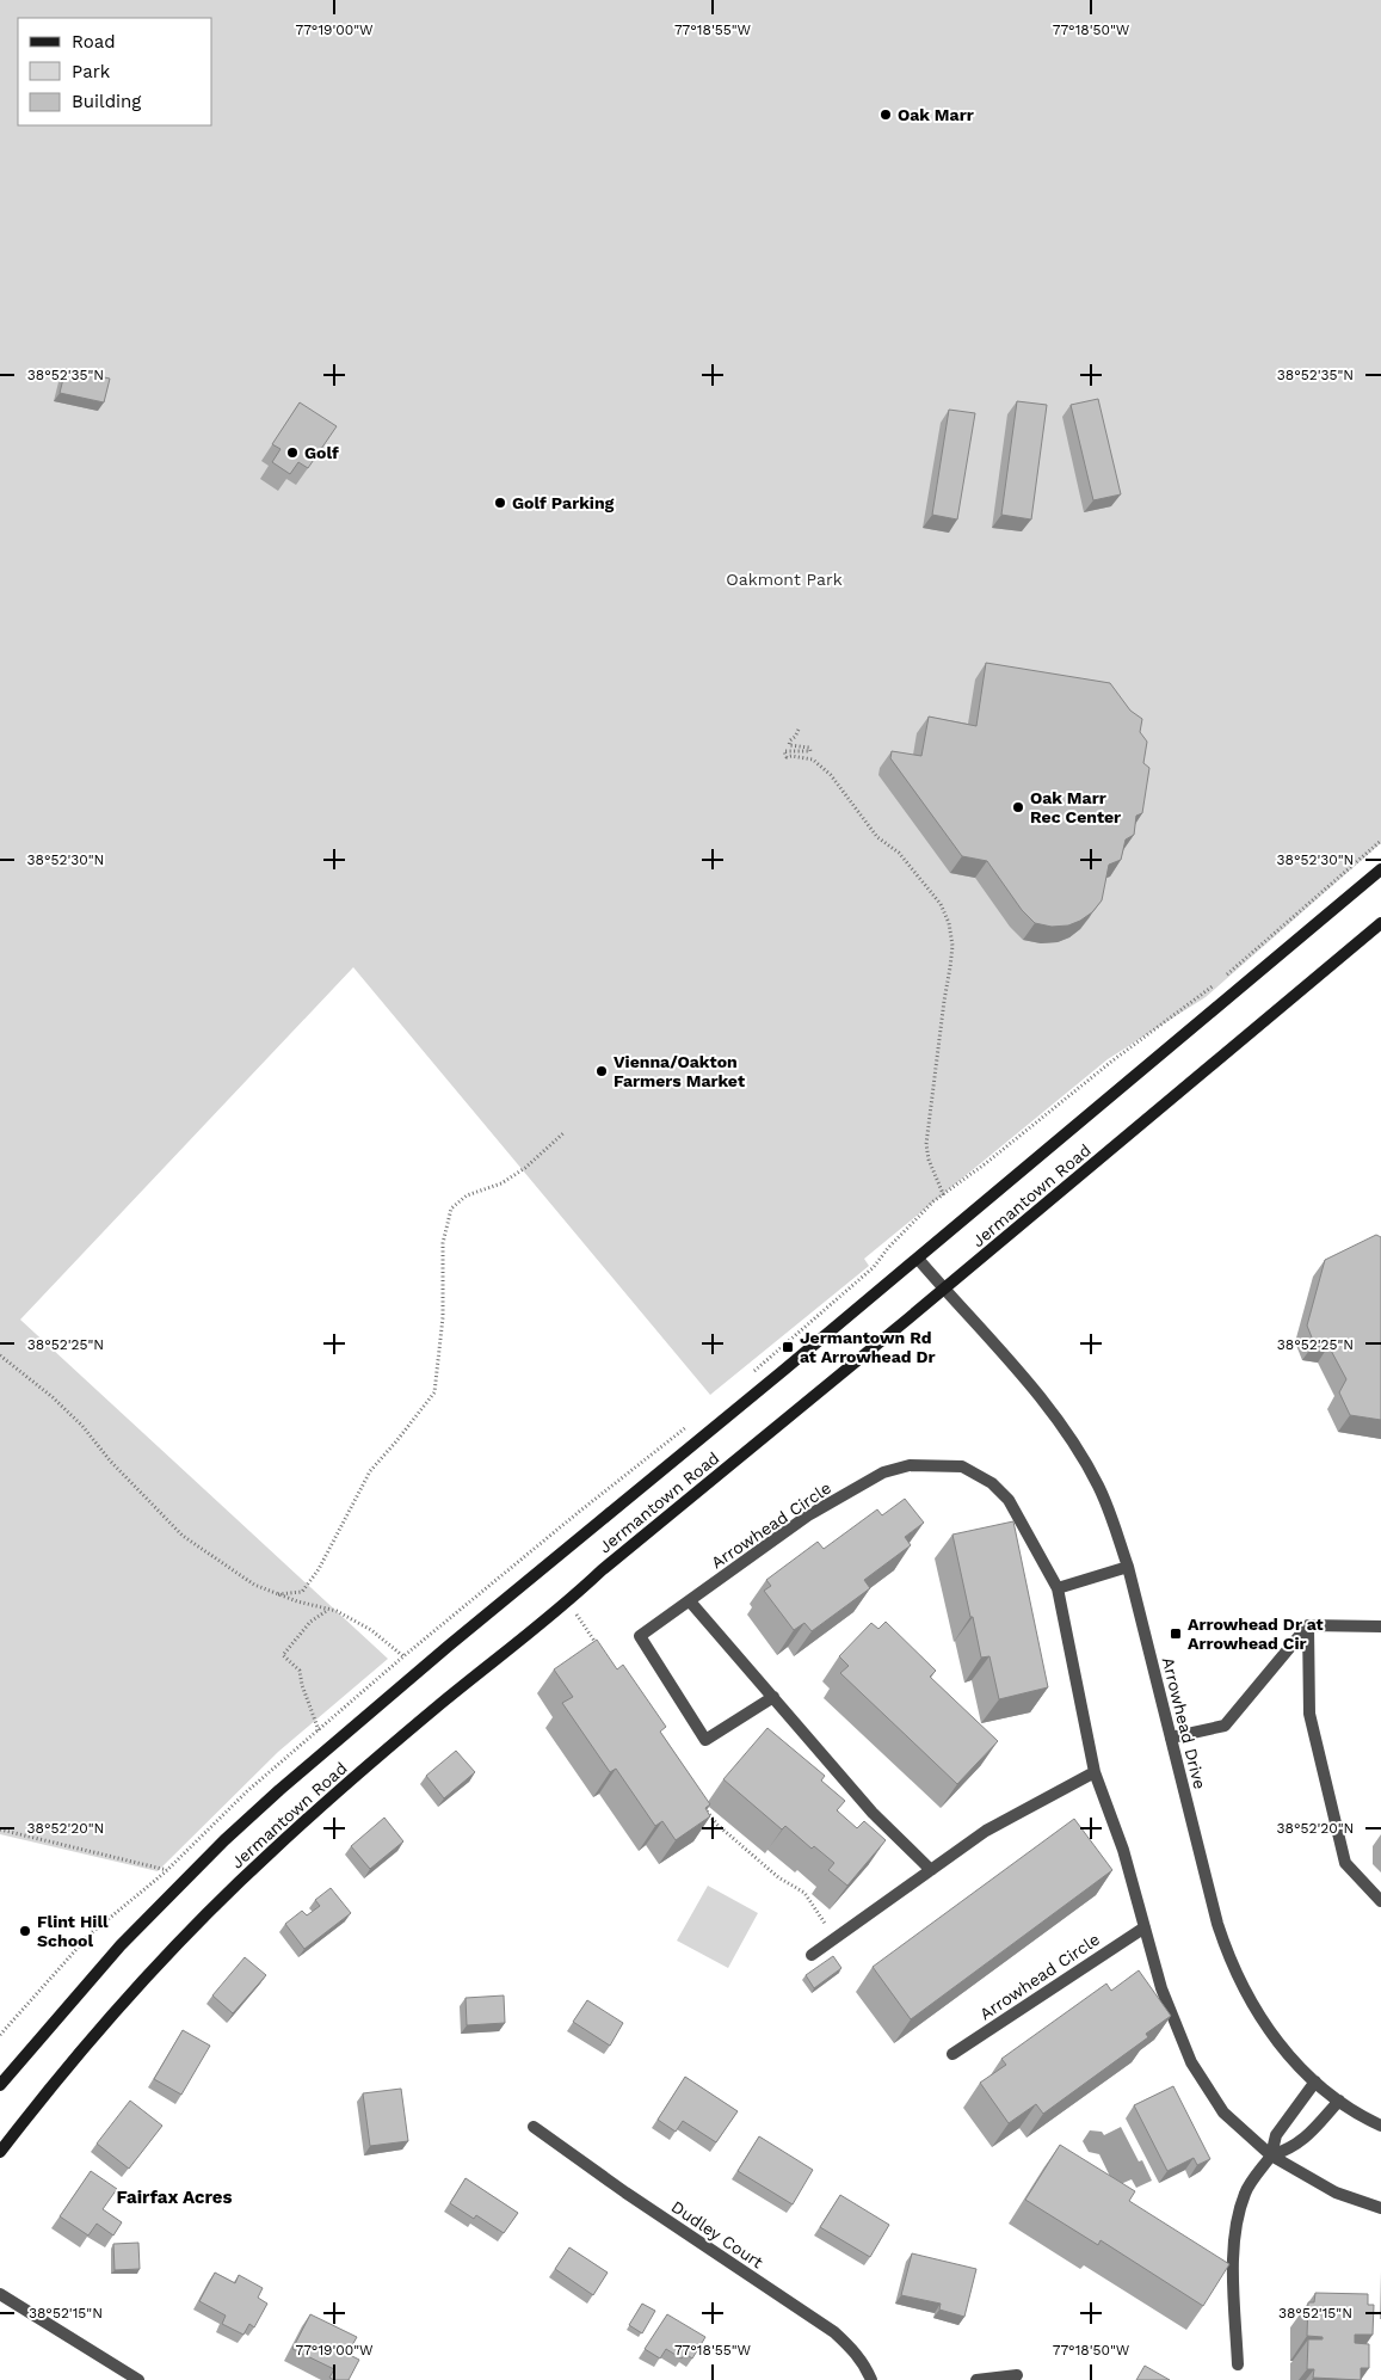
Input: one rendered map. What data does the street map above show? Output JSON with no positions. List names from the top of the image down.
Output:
{
  "streets": {
    "main road": ["Jermantown Road"],
    "street": ["Arrowhead Circle", "Arrowhead Drive", "Dudley Court"]
  },
  "crossings": [
    ["Jermantown Road", "Arrowhead Drive"]
  ],
  "districts": ["Fairfax Acres"],
  "parks": ["Oakmont Park"],
  "places": {
    "other": [
      "Oak Marr",
      "Golf",
      "Golf Parking",
      "Oak Marr Rec Center",
      "Vienna/Oakton Farmers Market",
      "Flint Hill School"
    ],
    "transit": ["Jermantown Rd at Arrowhead Dr", "Arrowhead Dr at Arrowhead Cir"]
  },
  "legend": ["Road", "Park", "Building"],
  "coordinates": [
    "77°19'00\"W",
    "77°18'55\"W",
    "77°18'50\"W",
    "38°52'35\"N",
    "38°52'30\"N",
    "38°52'25\"N",
    "38°52'20\"N",
    "38°52'15\"N"
  ]
}
